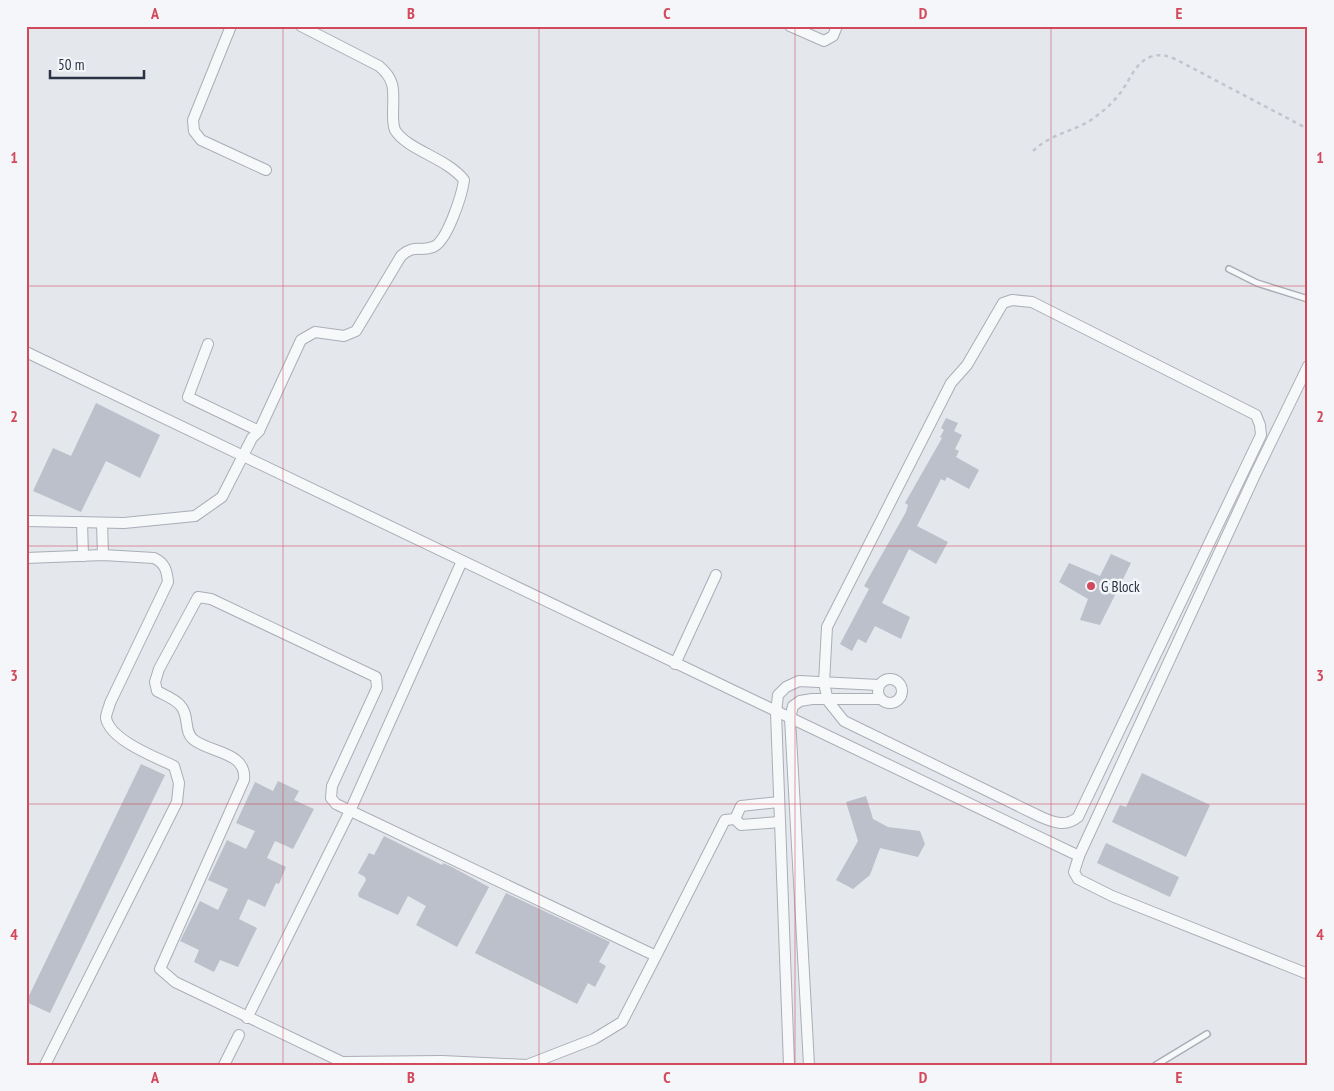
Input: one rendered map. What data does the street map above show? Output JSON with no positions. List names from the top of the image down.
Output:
{
  "places": ["G Block"],
  "scale_bar": "50 m",
  "grid": {
    "columns": [
      "A",
      "B",
      "C",
      "D",
      "E"
    ],
    "rows": [
      "1",
      "2",
      "3",
      "4"
    ]
  }
}
